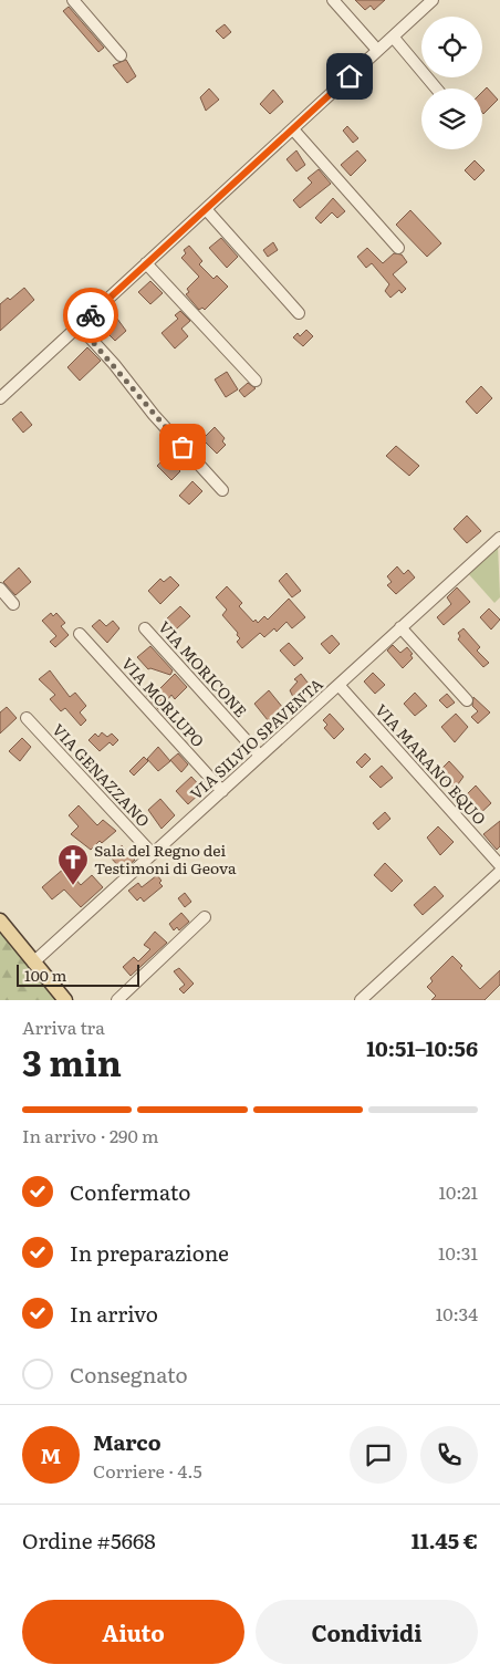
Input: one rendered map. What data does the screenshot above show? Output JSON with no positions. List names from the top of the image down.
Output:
{
  "streets": {
    "street": [
      "VIA MORICONE",
      "VIA MORLUPO",
      "VIA SILVIO SPAVENTA",
      "VIA MARANO EQUO",
      "VIA GENAZZANO"
    ]
  },
  "crossings": [
    ["VIA MORICONE", "VIA SILVIO SPAVENTA"],
    ["VIA MORLUPO", "VIA SILVIO SPAVENTA"],
    ["VIA SILVIO SPAVENTA", "VIA MARANO EQUO"],
    ["VIA SILVIO SPAVENTA", "VIA GENAZZANO"]
  ],
  "places": {
    "church": ["Sala del Regno dei Testimoni di Geova"]
  },
  "scale_bar": "100 m",
  "page": {
    "scale": "100 m",
    "heading": ["3 min", "Arriva tra", "10:51–10:56"],
    "panel": [
      "Marco",
      "Corriere · 4.5",
      "Ordine #5668",
      "11.45 €"
    ],
    "bar": "In arrivo · 290 m",
    "list": [
      ["Confermato", "10:21"],
      ["In preparazione", "10:31"],
      ["In arrivo", "10:34"],
      "Consegnato"
    ],
    "round": "M",
    "buttons": ["Aiuto", "Condividi"]
  }
}
